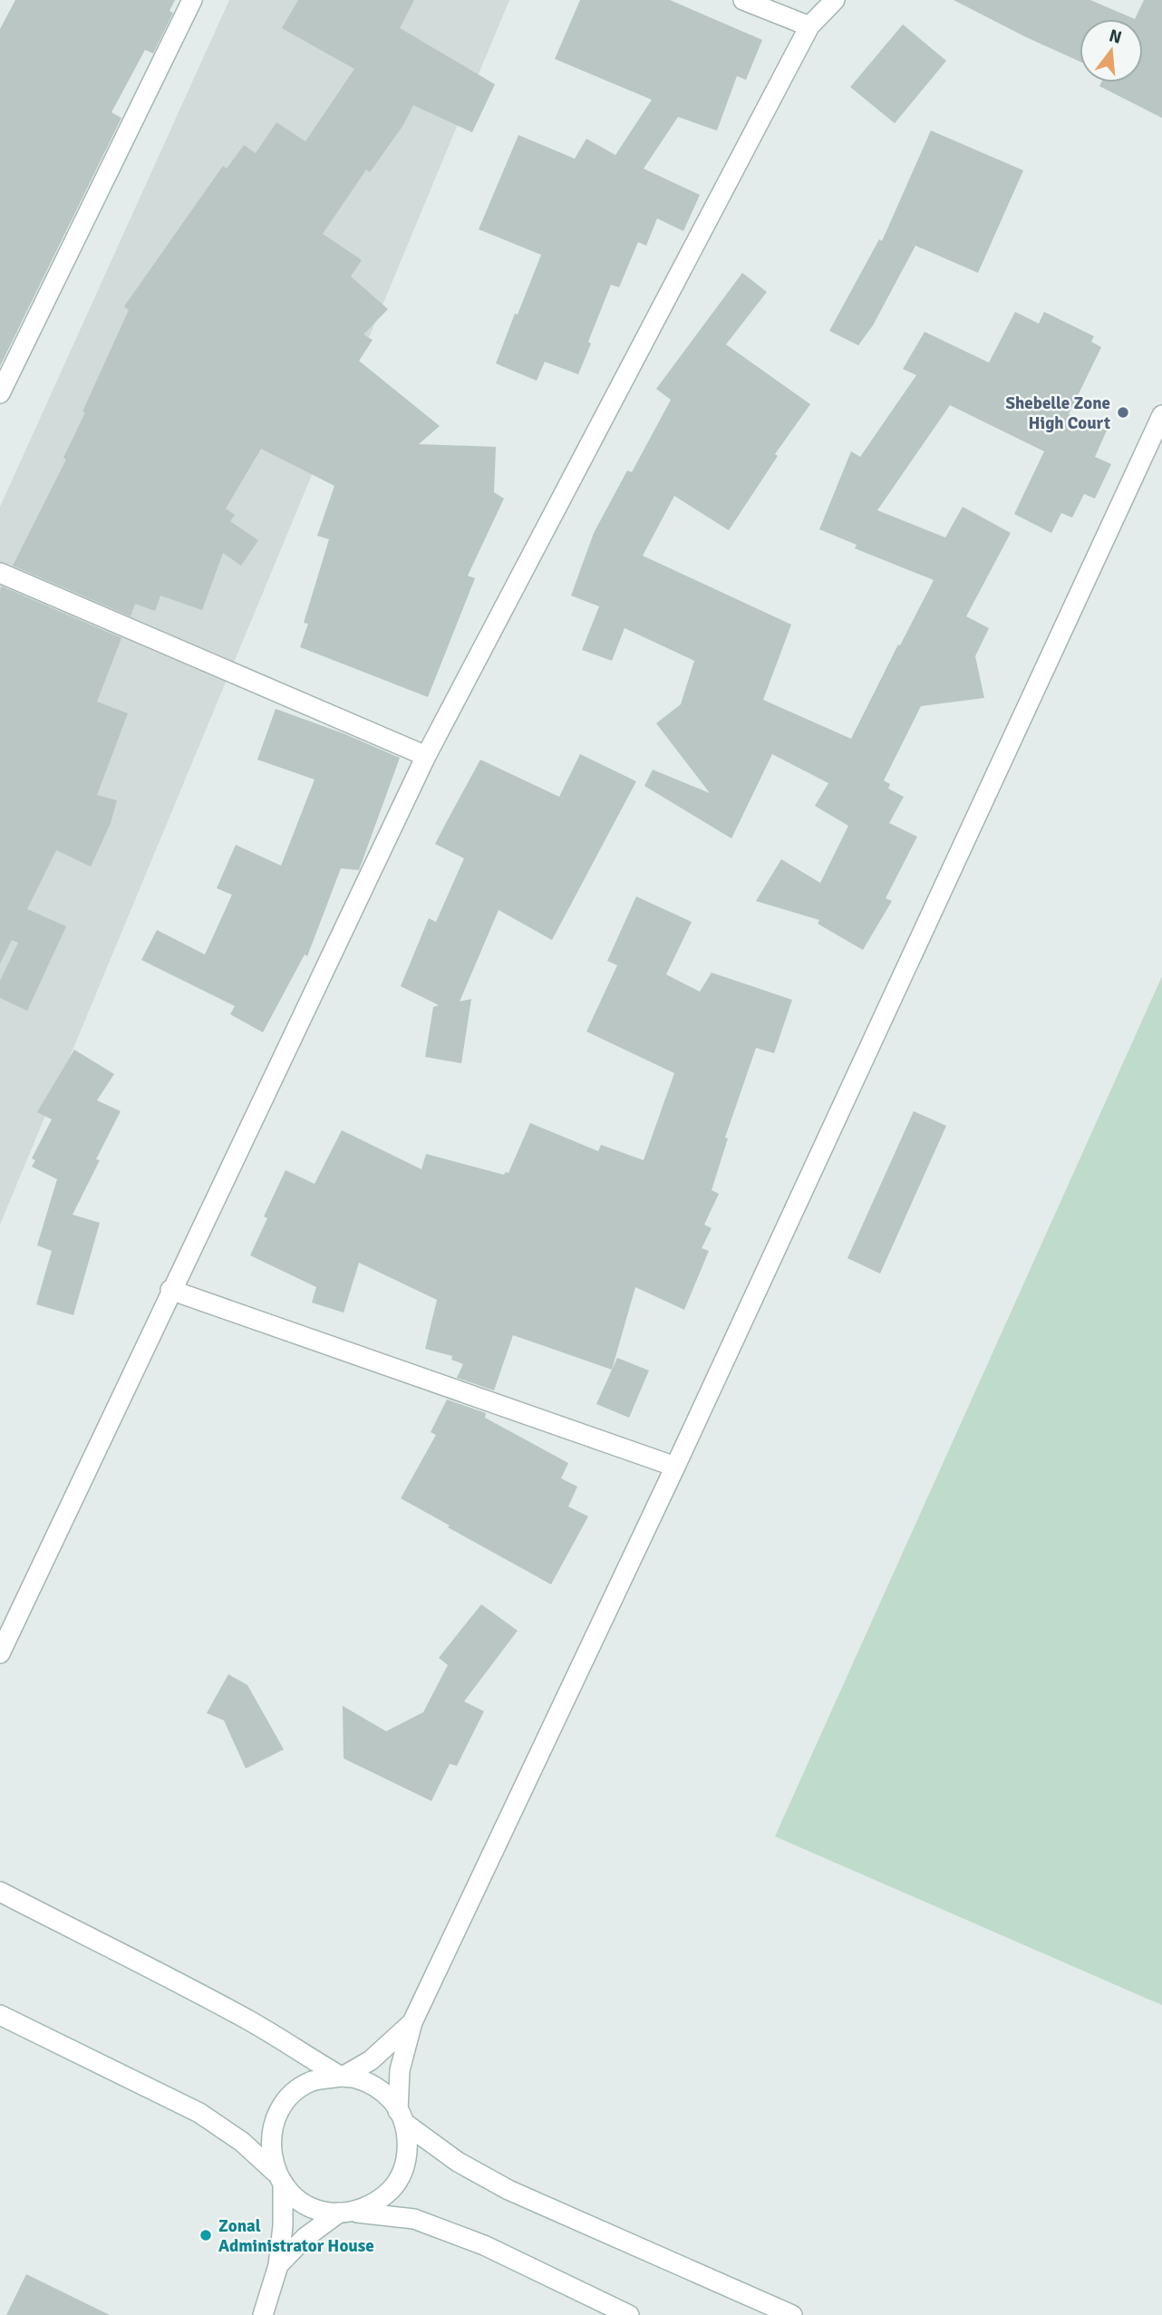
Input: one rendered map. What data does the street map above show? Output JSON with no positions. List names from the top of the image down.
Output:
{
  "places": ["Shebelle Zone High Court", "Zonal Administrator House"],
  "north": "top"
}
